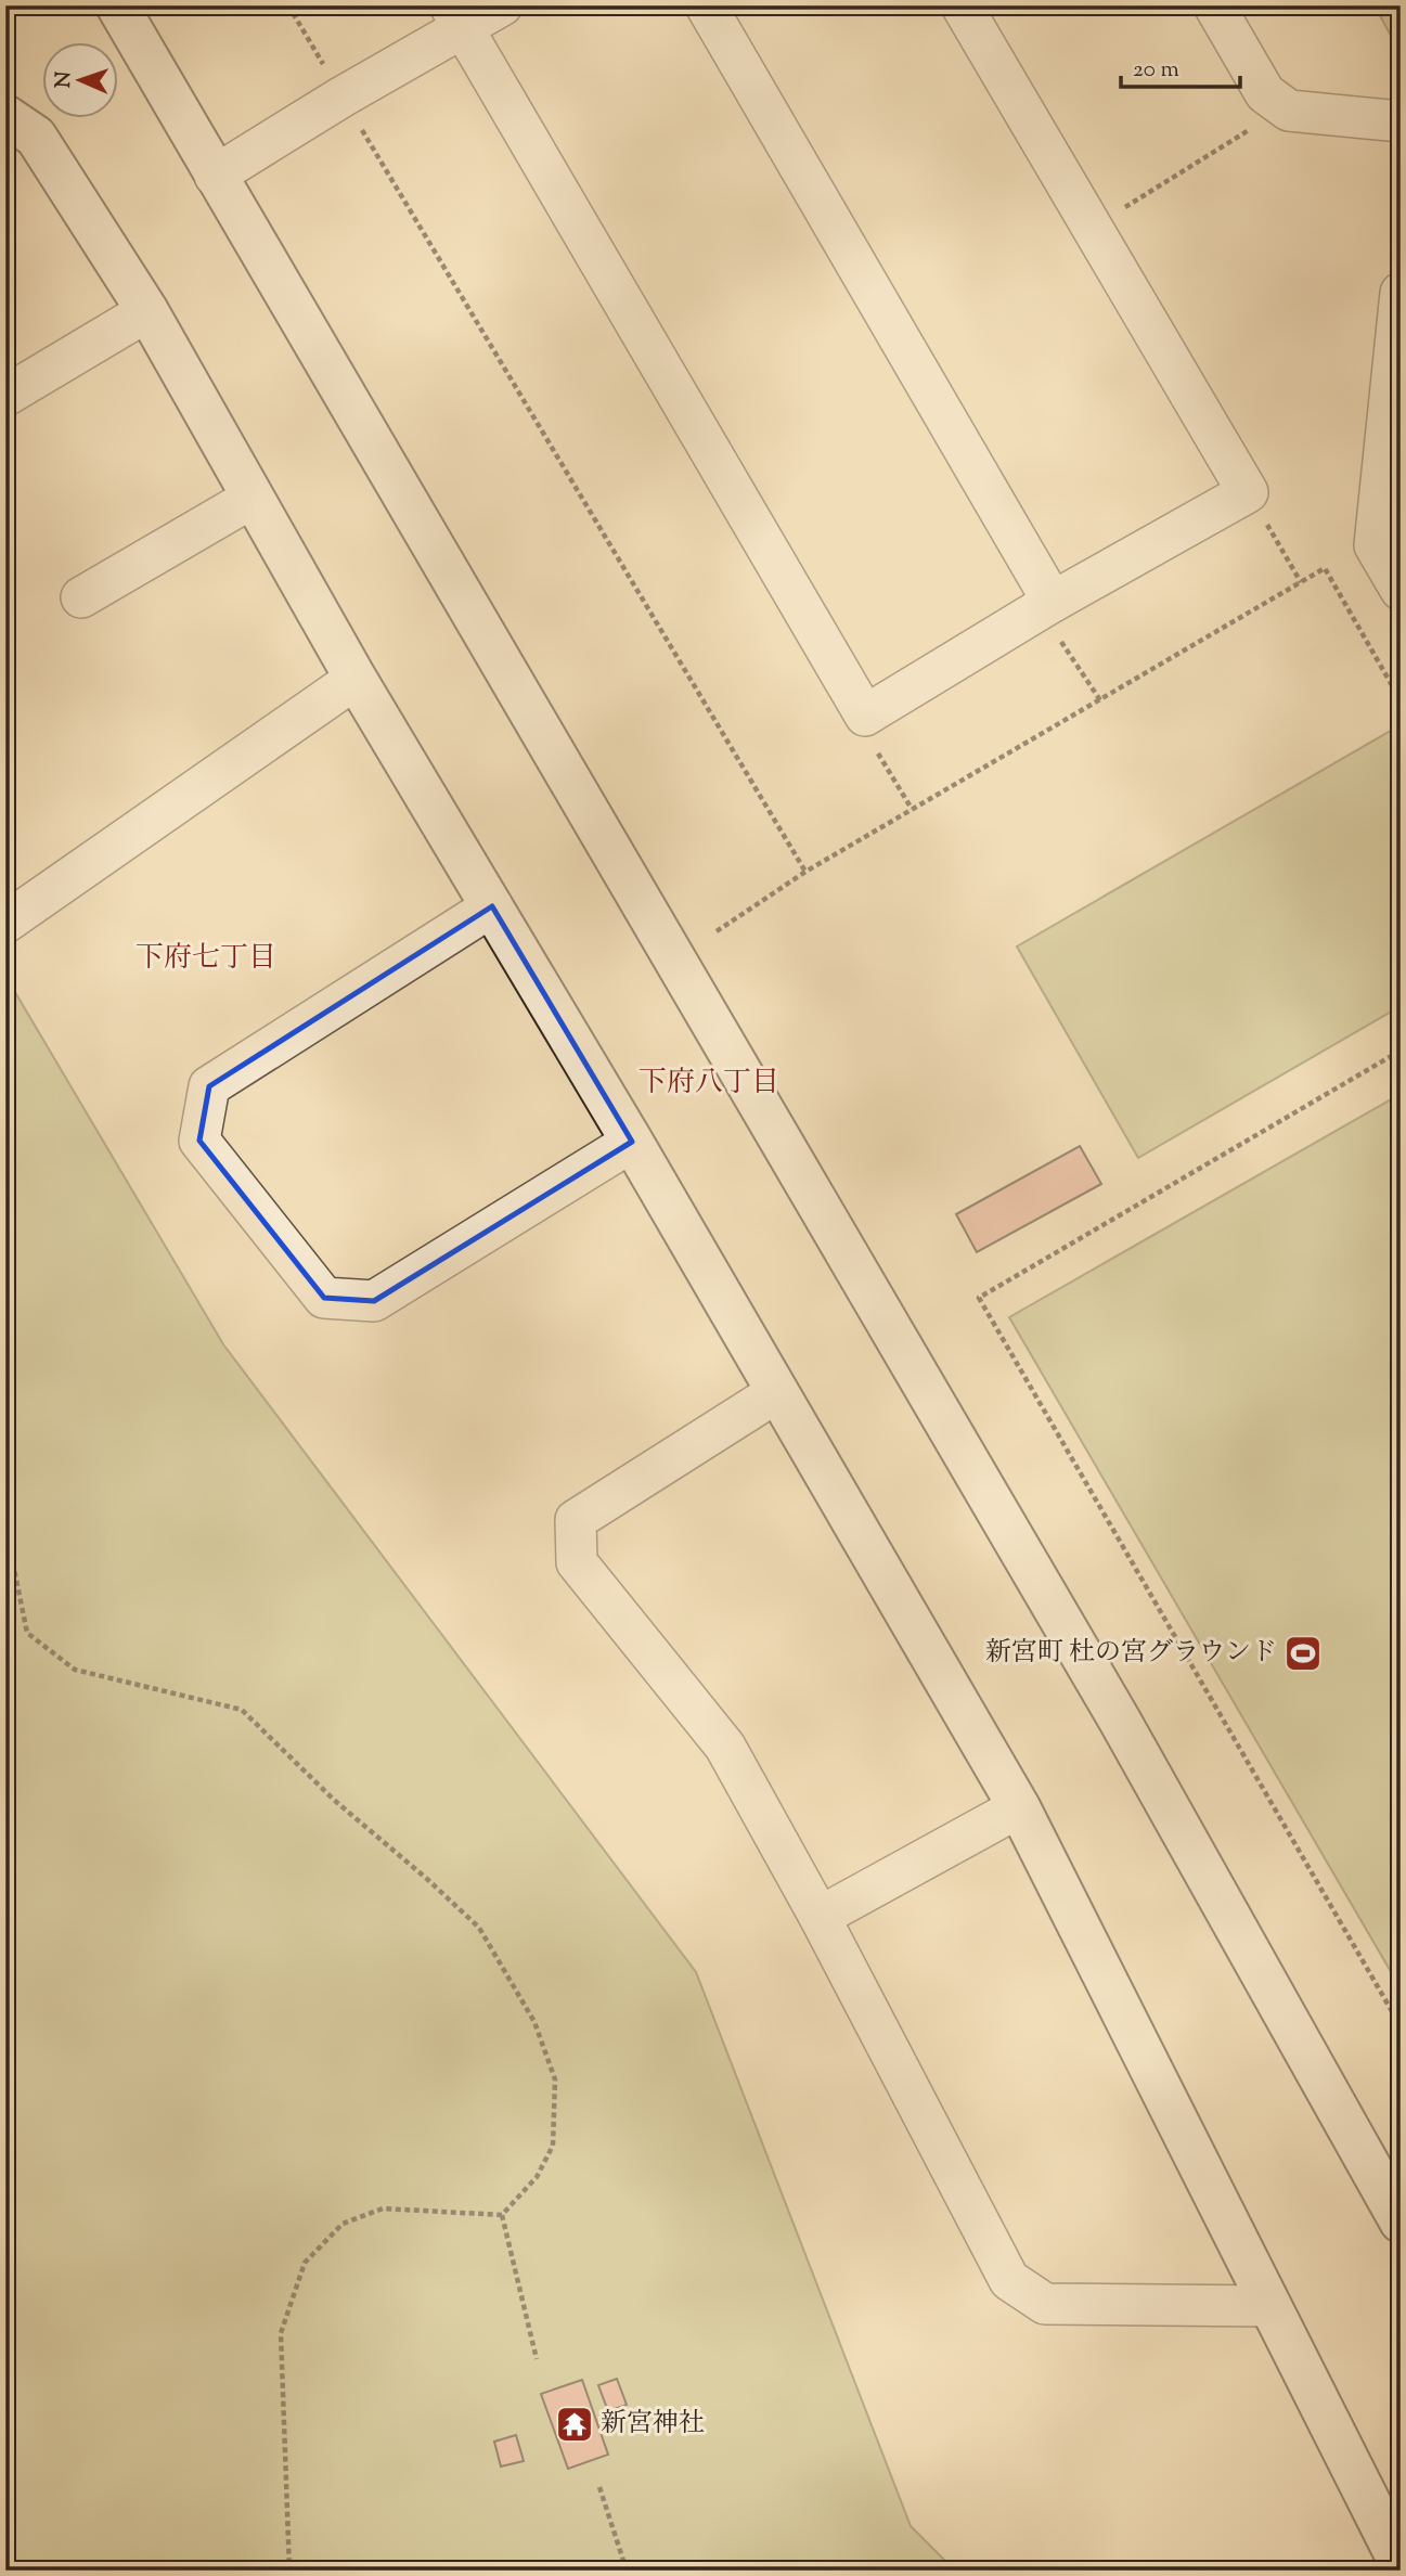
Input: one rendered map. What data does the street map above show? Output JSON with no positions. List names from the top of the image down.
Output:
{
  "districts": ["下府七丁目", "下府八丁目"],
  "places": {
    "sports": ["新宮町 杜の宮グラウンド"],
    "temple": ["新宮神社"]
  },
  "scale_bar": "20 m",
  "north": "left"
}
